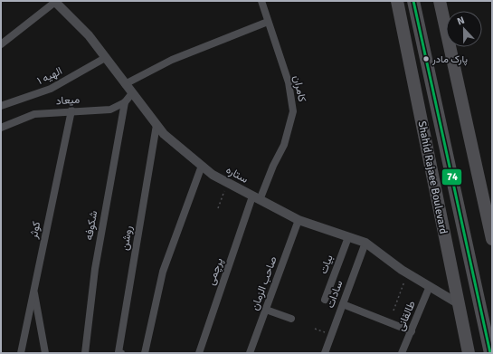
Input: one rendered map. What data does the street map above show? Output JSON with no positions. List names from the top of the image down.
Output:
{
  "streets": {
    "highway": ["Shahid Rajaee Boulevard"],
    "street": [
      "الهیه ۱",
      "کامران",
      "میعاد",
      "ستاره",
      "شکوفه",
      "کوثر",
      "روشن",
      "بیات",
      "پرچمی",
      "صاحب الزمان",
      "سادات",
      "طالقانی"
    ]
  },
  "crossings": [
    ["الهیه ۱", "ستاره"],
    ["کامران", "ستاره"],
    ["کامران", "پرچمی"],
    ["میعاد", "ستاره"],
    ["میعاد", "شکوفه"],
    ["میعاد", "کوثر"],
    ["ستاره", "Shahid Rajaee Boulevard"],
    ["ستاره", "روشن"],
    ["ستاره", "بیات"],
    ["ستاره", "پرچمی"],
    ["ستاره", "صاحب الزمان"],
    ["ستاره", "سادات"],
    ["ستاره", "طالقانی"]
  ],
  "places": ["پارک مادر"],
  "lines": ["transit line 74"],
  "north": "top"
}
